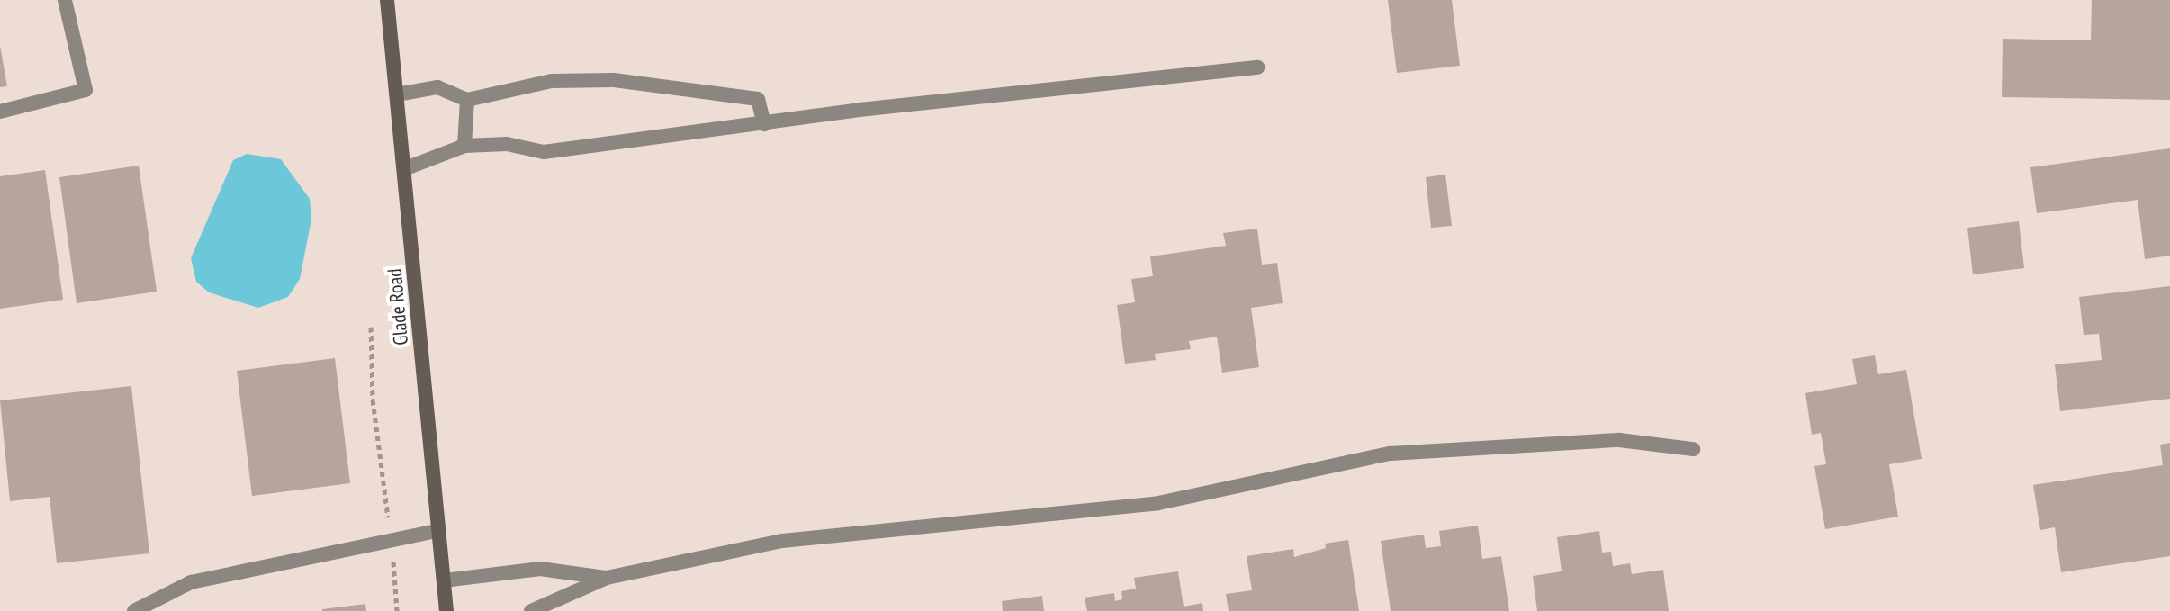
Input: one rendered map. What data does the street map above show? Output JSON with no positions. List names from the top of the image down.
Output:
{
  "streets": {
    "main road": ["Glade Road"]
  }
}
